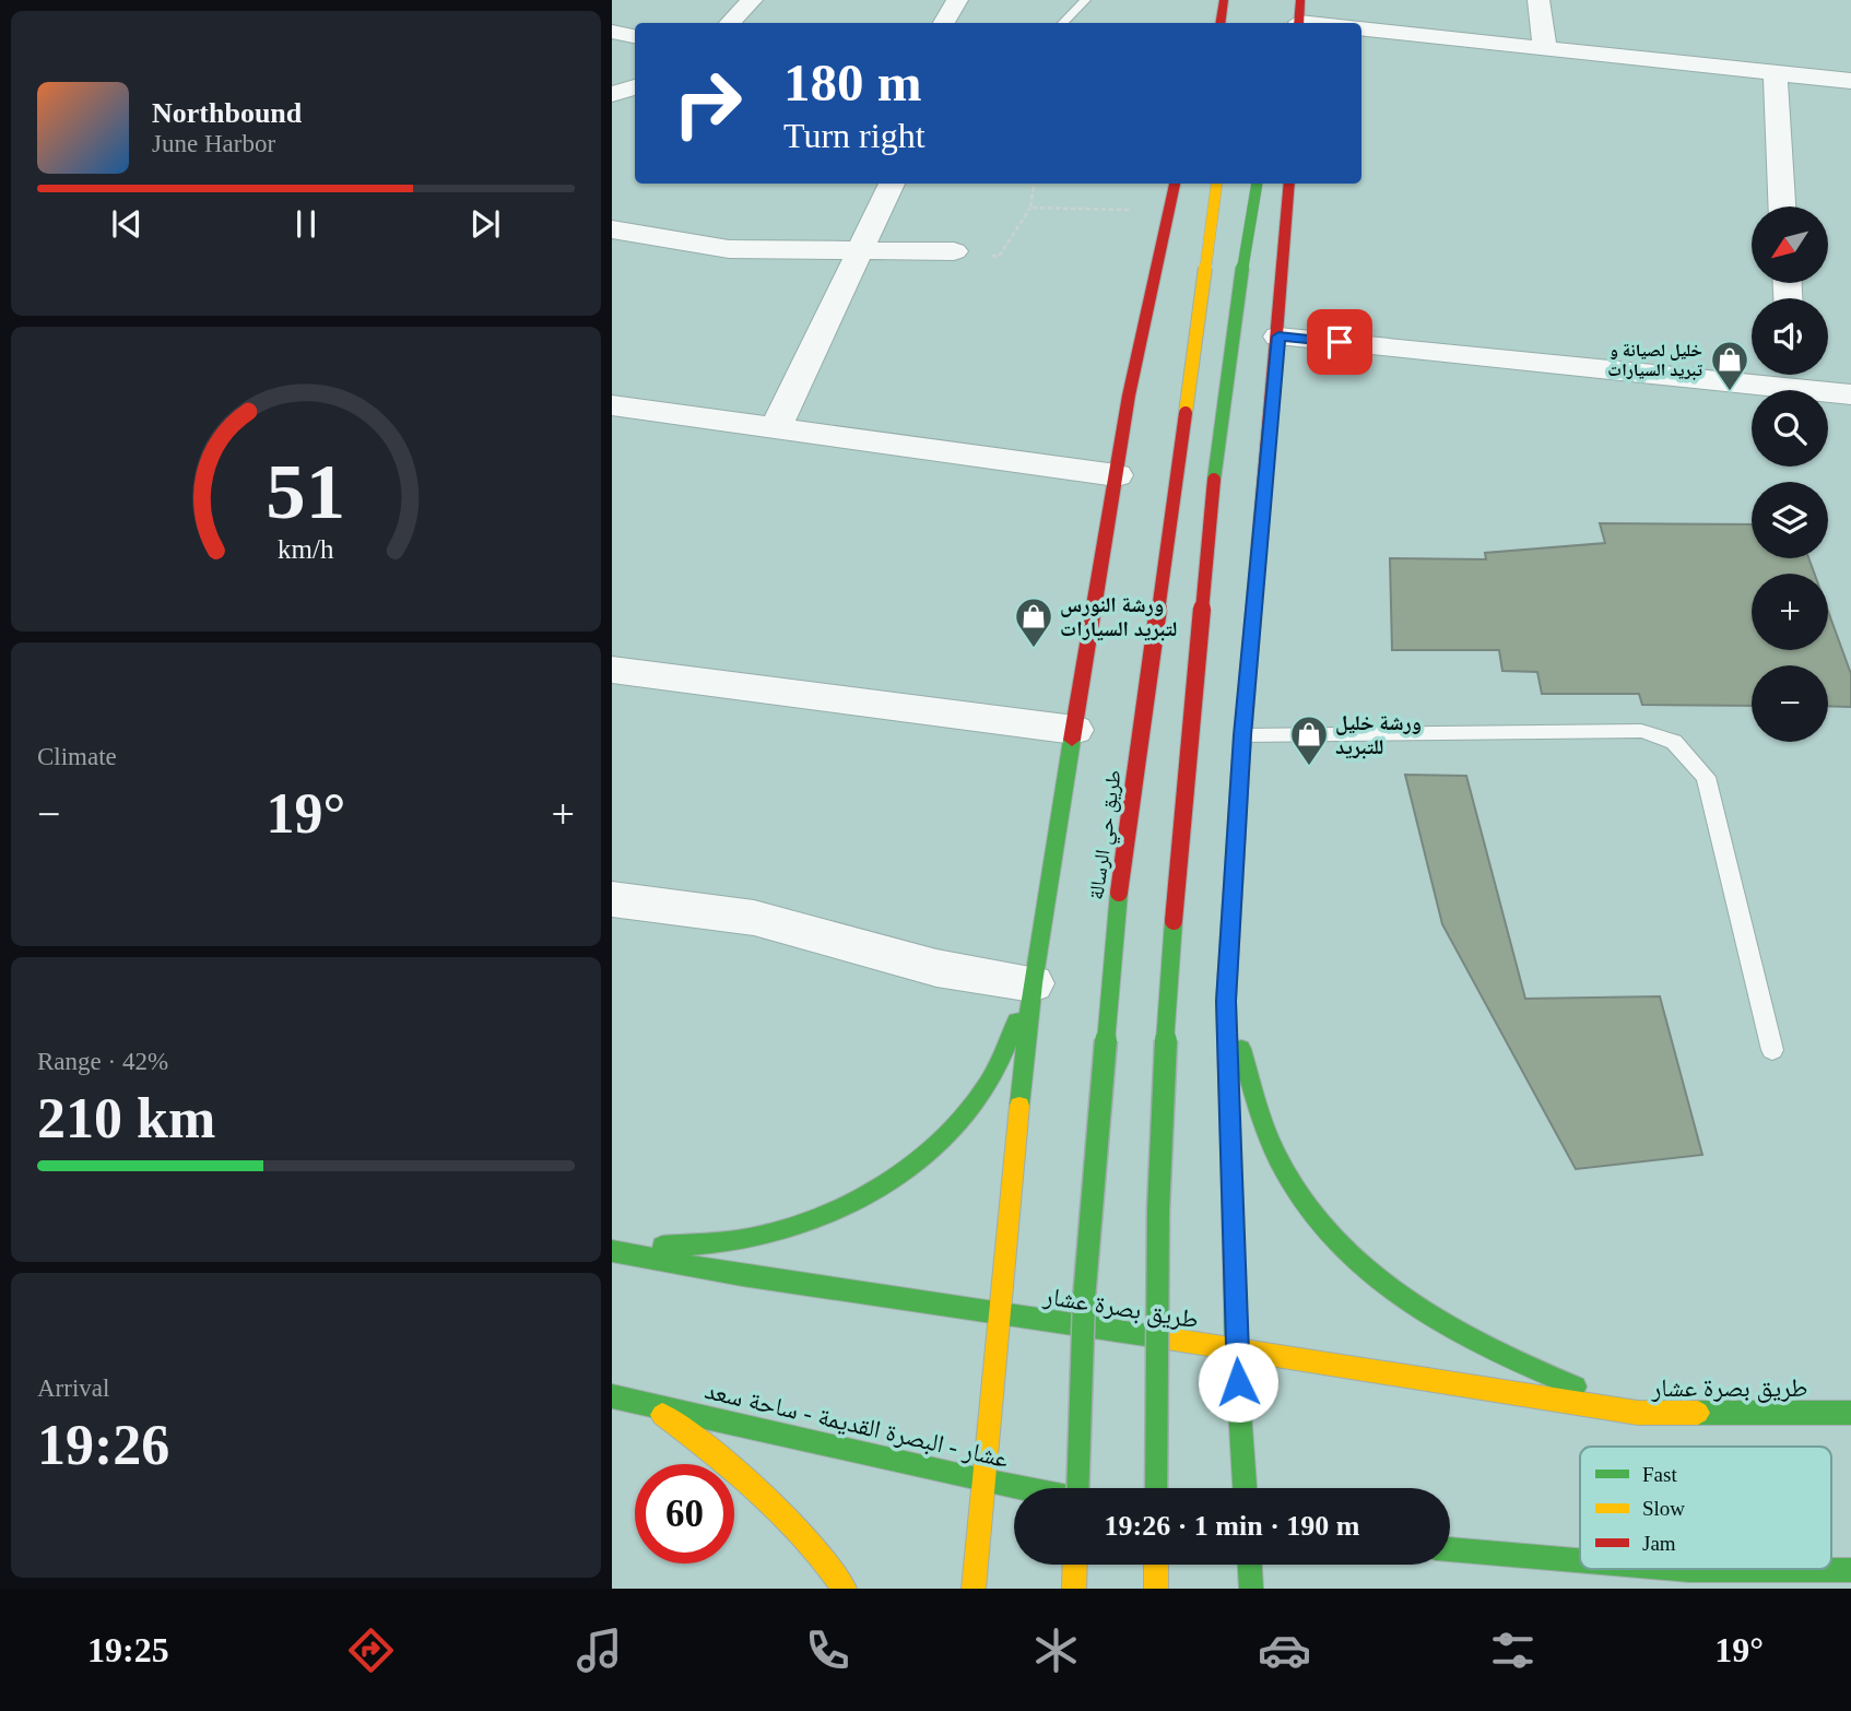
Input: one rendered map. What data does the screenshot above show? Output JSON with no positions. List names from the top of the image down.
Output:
{
  "streets": {
    "main road": ["طريق حي الرسالة", "طريق بصرة عشار", "عشار - البصرة القديمة - ساحة سعد"]
  },
  "places": {
    "shop": ["خليل لصيانة و تبريد السيارات", "ورشة النورس لتبريد السيارات", "ورشة خليل للتبريد"]
  },
  "legend": ["Fast", "Slow", "Jam"],
  "north": "bottom left",
  "page": {
    "turn": ["180 m", "Turn right"],
    "song": ["Northbound", "June Harbor"],
    "map_buttons": ["+", "−"],
    "tile": [
      "Climate",
      ["Range · 42%", "210 km"],
      ["Arrival", "19:26"]
    ],
    "heat": ["−", "19°", "+"],
    "limit": "60",
    "trip": "19:26 · 1 min · 190 m",
    "tabs": ["19:25", "19°"],
    "gauge": ["51", "km/h"]
  }
}
